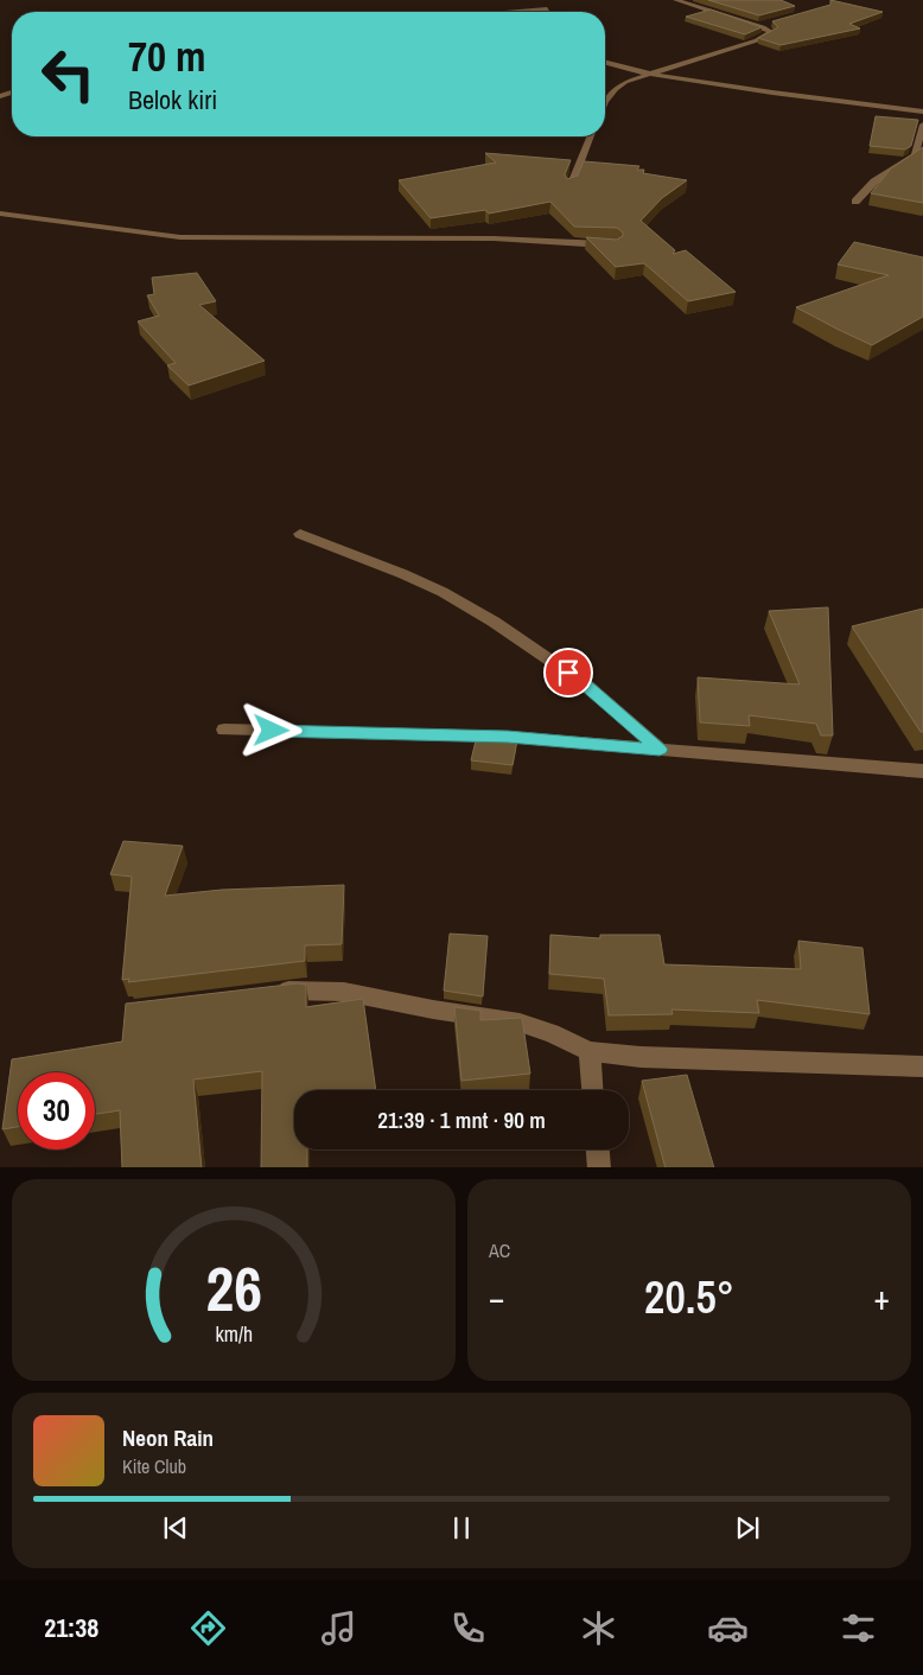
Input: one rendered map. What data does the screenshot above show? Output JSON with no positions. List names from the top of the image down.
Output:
{
  "page": {
    "turn": ["70 m", "Belok kiri"],
    "limit": "30",
    "trip": "21:39 · 1 mnt · 90 m",
    "tile": "AC",
    "heat": ["−", "20.5°", "+"],
    "song": ["Neon Rain", "Kite Club"],
    "tabs": "21:38",
    "gauge": ["26", "km/h"]
  }
}
